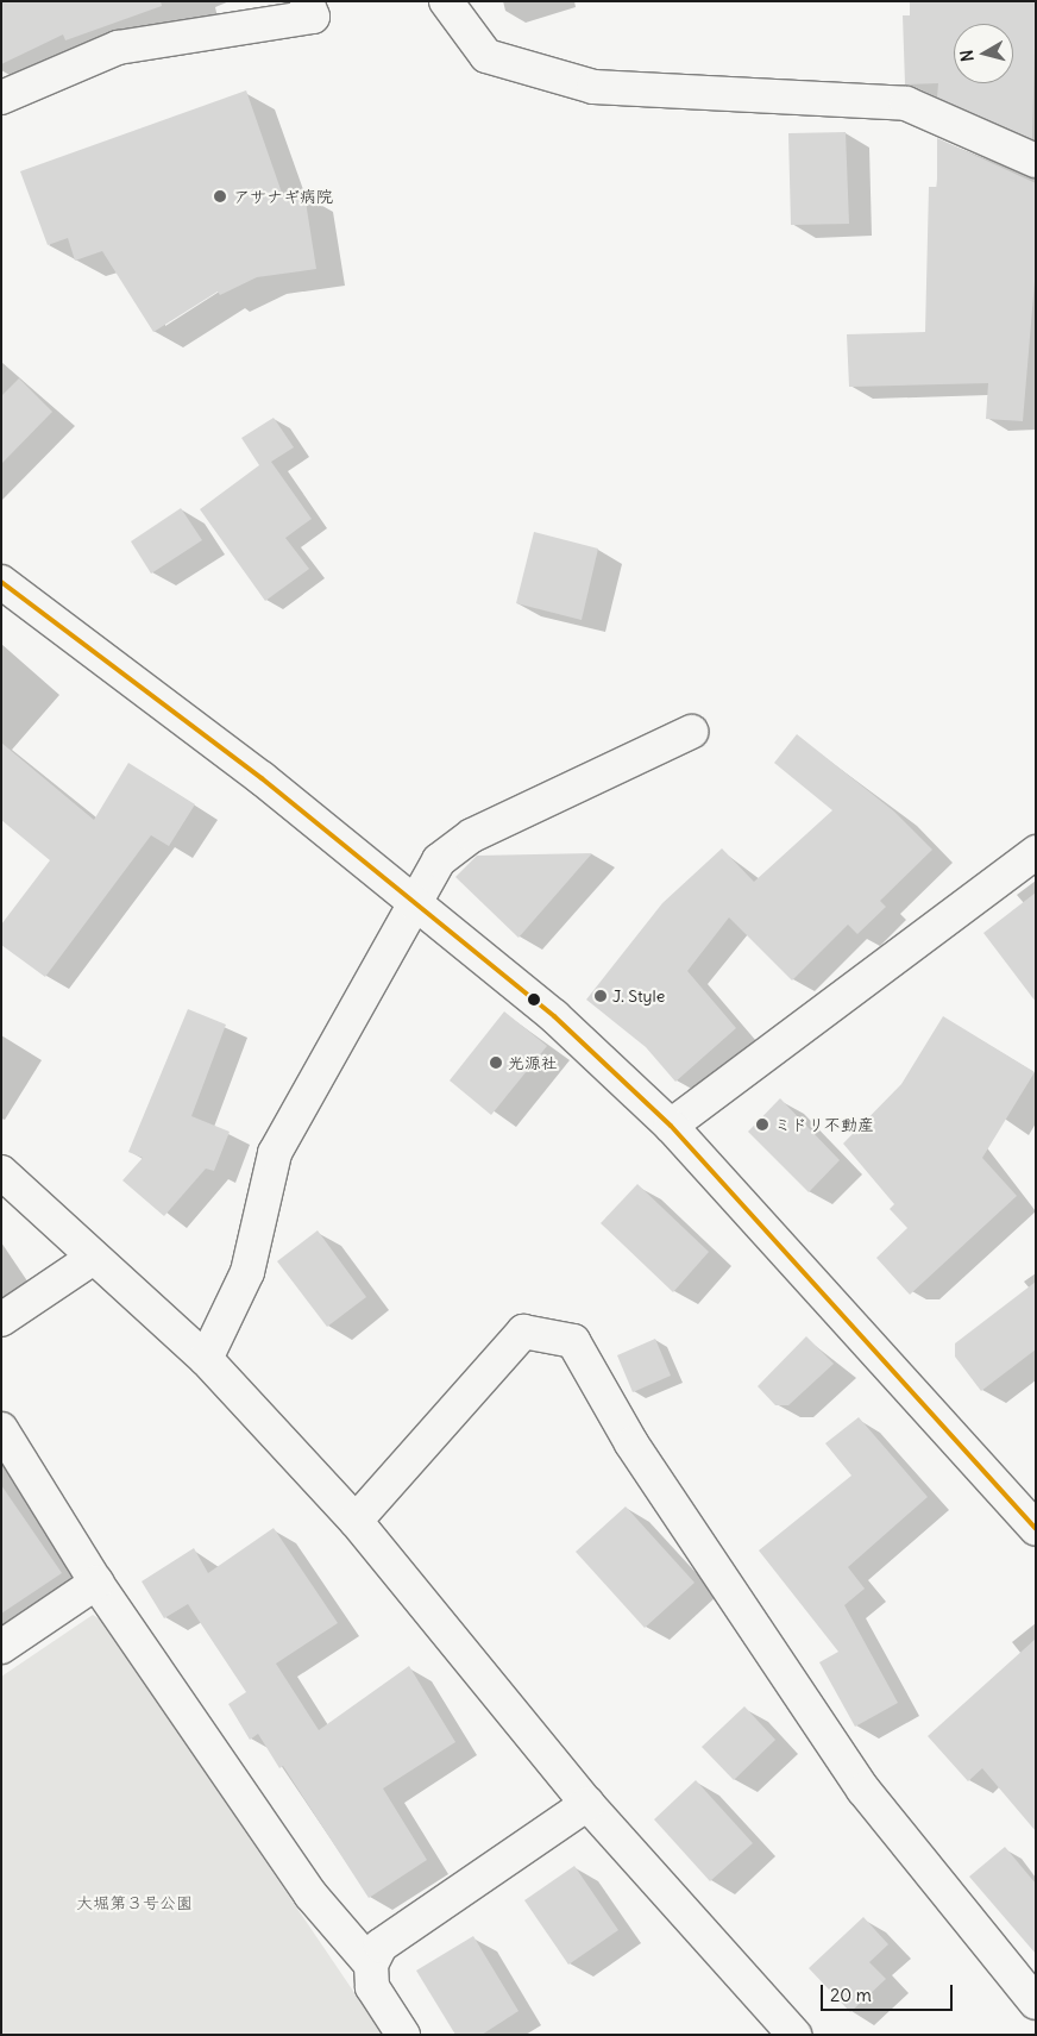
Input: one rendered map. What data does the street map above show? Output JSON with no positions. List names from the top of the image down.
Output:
{
  "parks": ["大堀第３号公園"],
  "places": [
    "アサナギ病院",
    "J. Style",
    "光源社",
    "ミドリ不動産"
  ],
  "scale_bar": "20 m",
  "north": "left"
}
